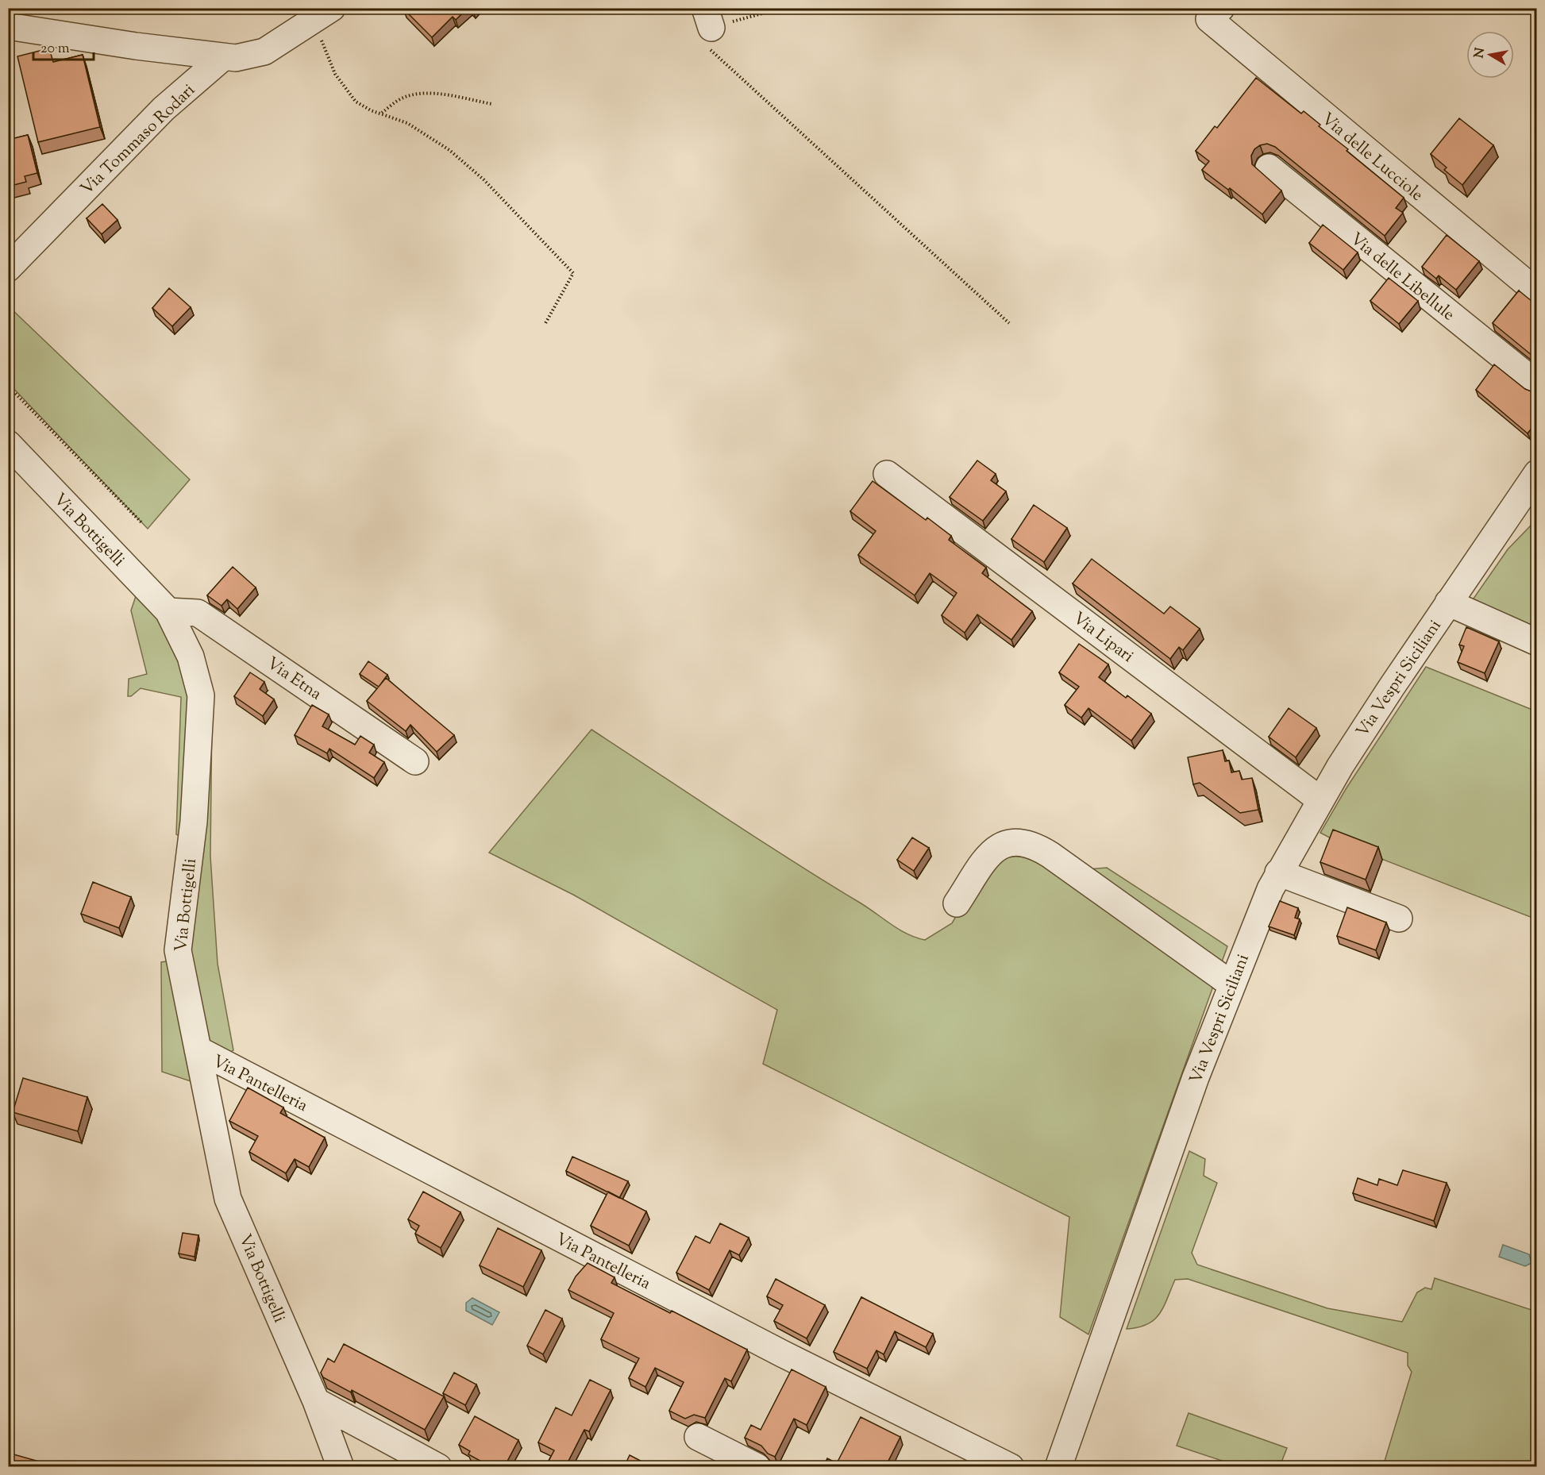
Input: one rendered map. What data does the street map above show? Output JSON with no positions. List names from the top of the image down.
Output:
{
  "streets": {
    "street": [
      "Via Tommaso Rodari",
      "Via delle Lucciole",
      "Via delle Libellule",
      "Via Bottigelli",
      "Via Lipari",
      "Via Etna",
      "Via Vespri Siciliani",
      "Via Pantelleria"
    ]
  },
  "crossings": [
    ["Via Bottigelli", "Via Etna"],
    ["Via Bottigelli", "Via Pantelleria"],
    ["Via Lipari", "Via Vespri Siciliani"]
  ],
  "scale_bar": "20 m",
  "north": "left"
}
